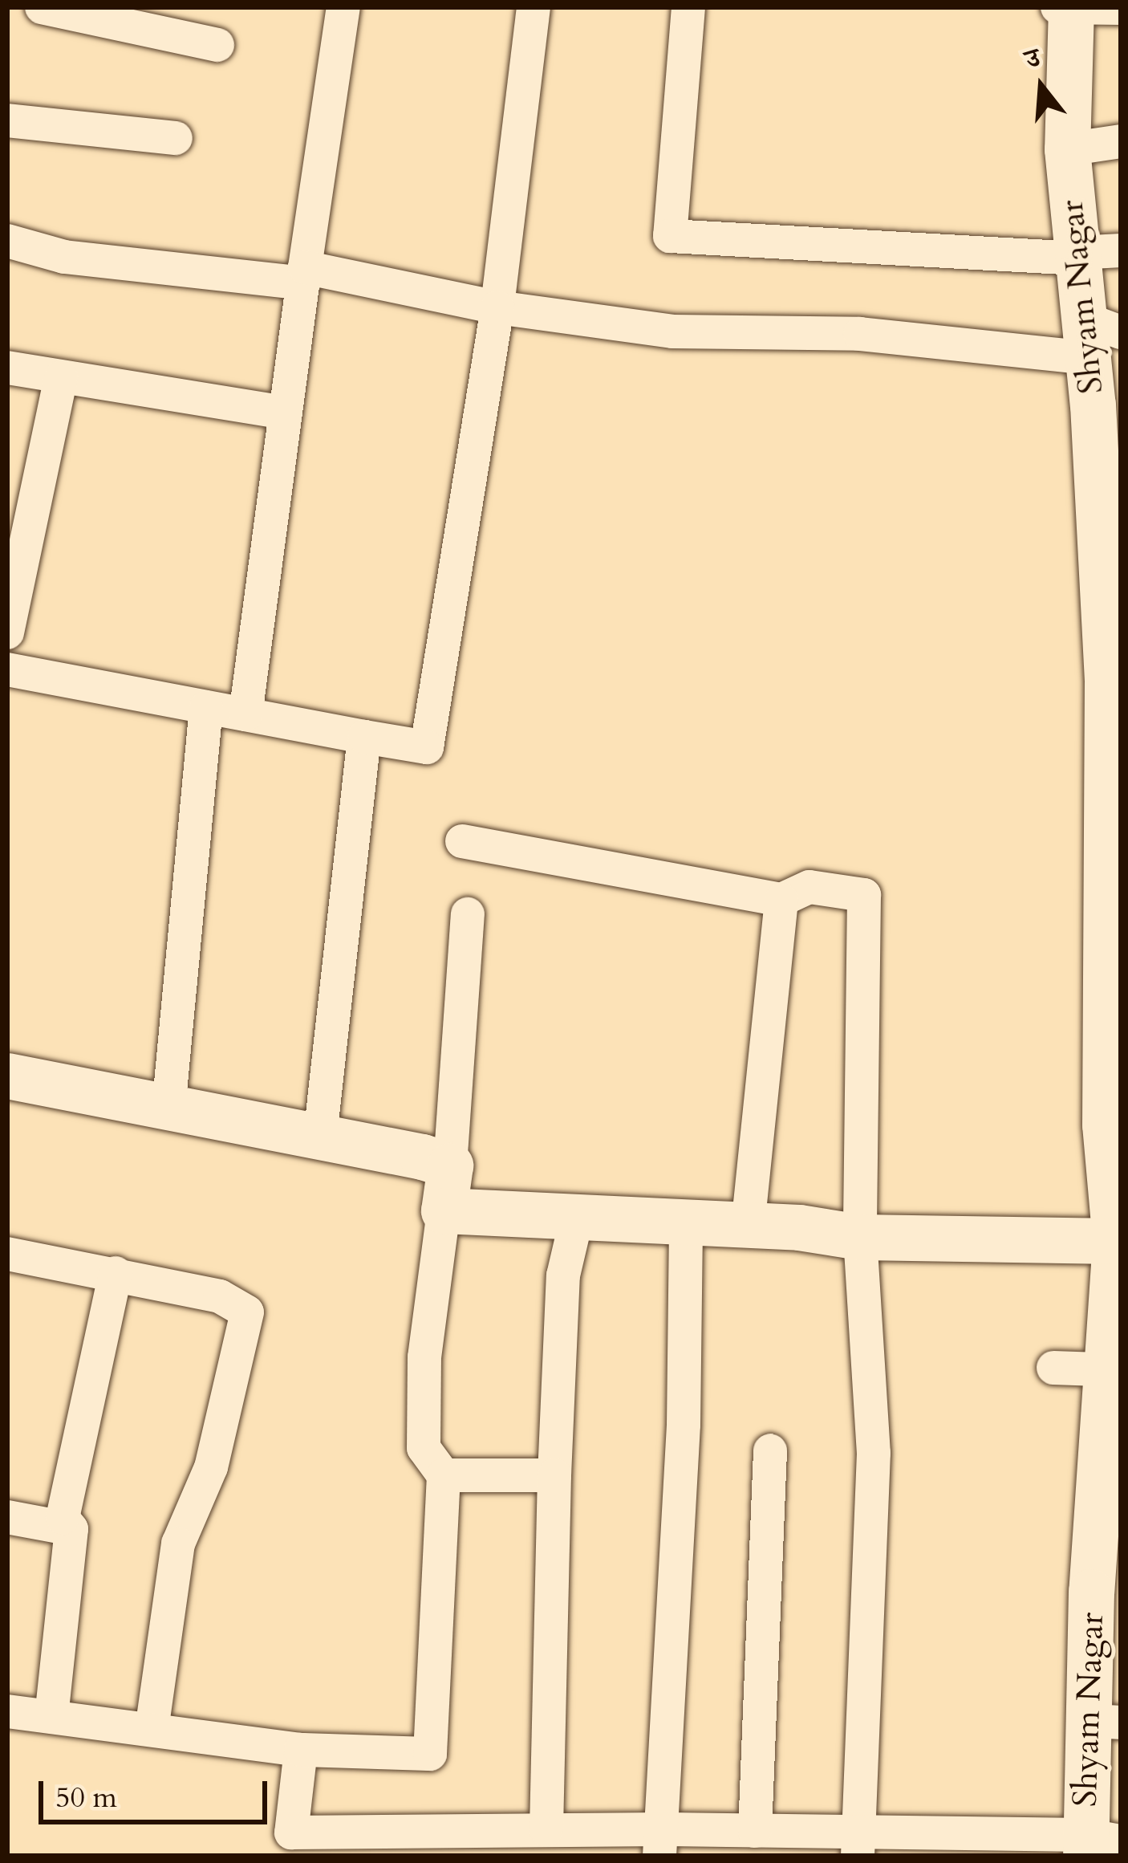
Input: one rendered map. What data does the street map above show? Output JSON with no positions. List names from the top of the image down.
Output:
{
  "streets": {
    "street": ["Shyam Nagar"]
  },
  "scale_bar": "50 m",
  "north": "top"
}
